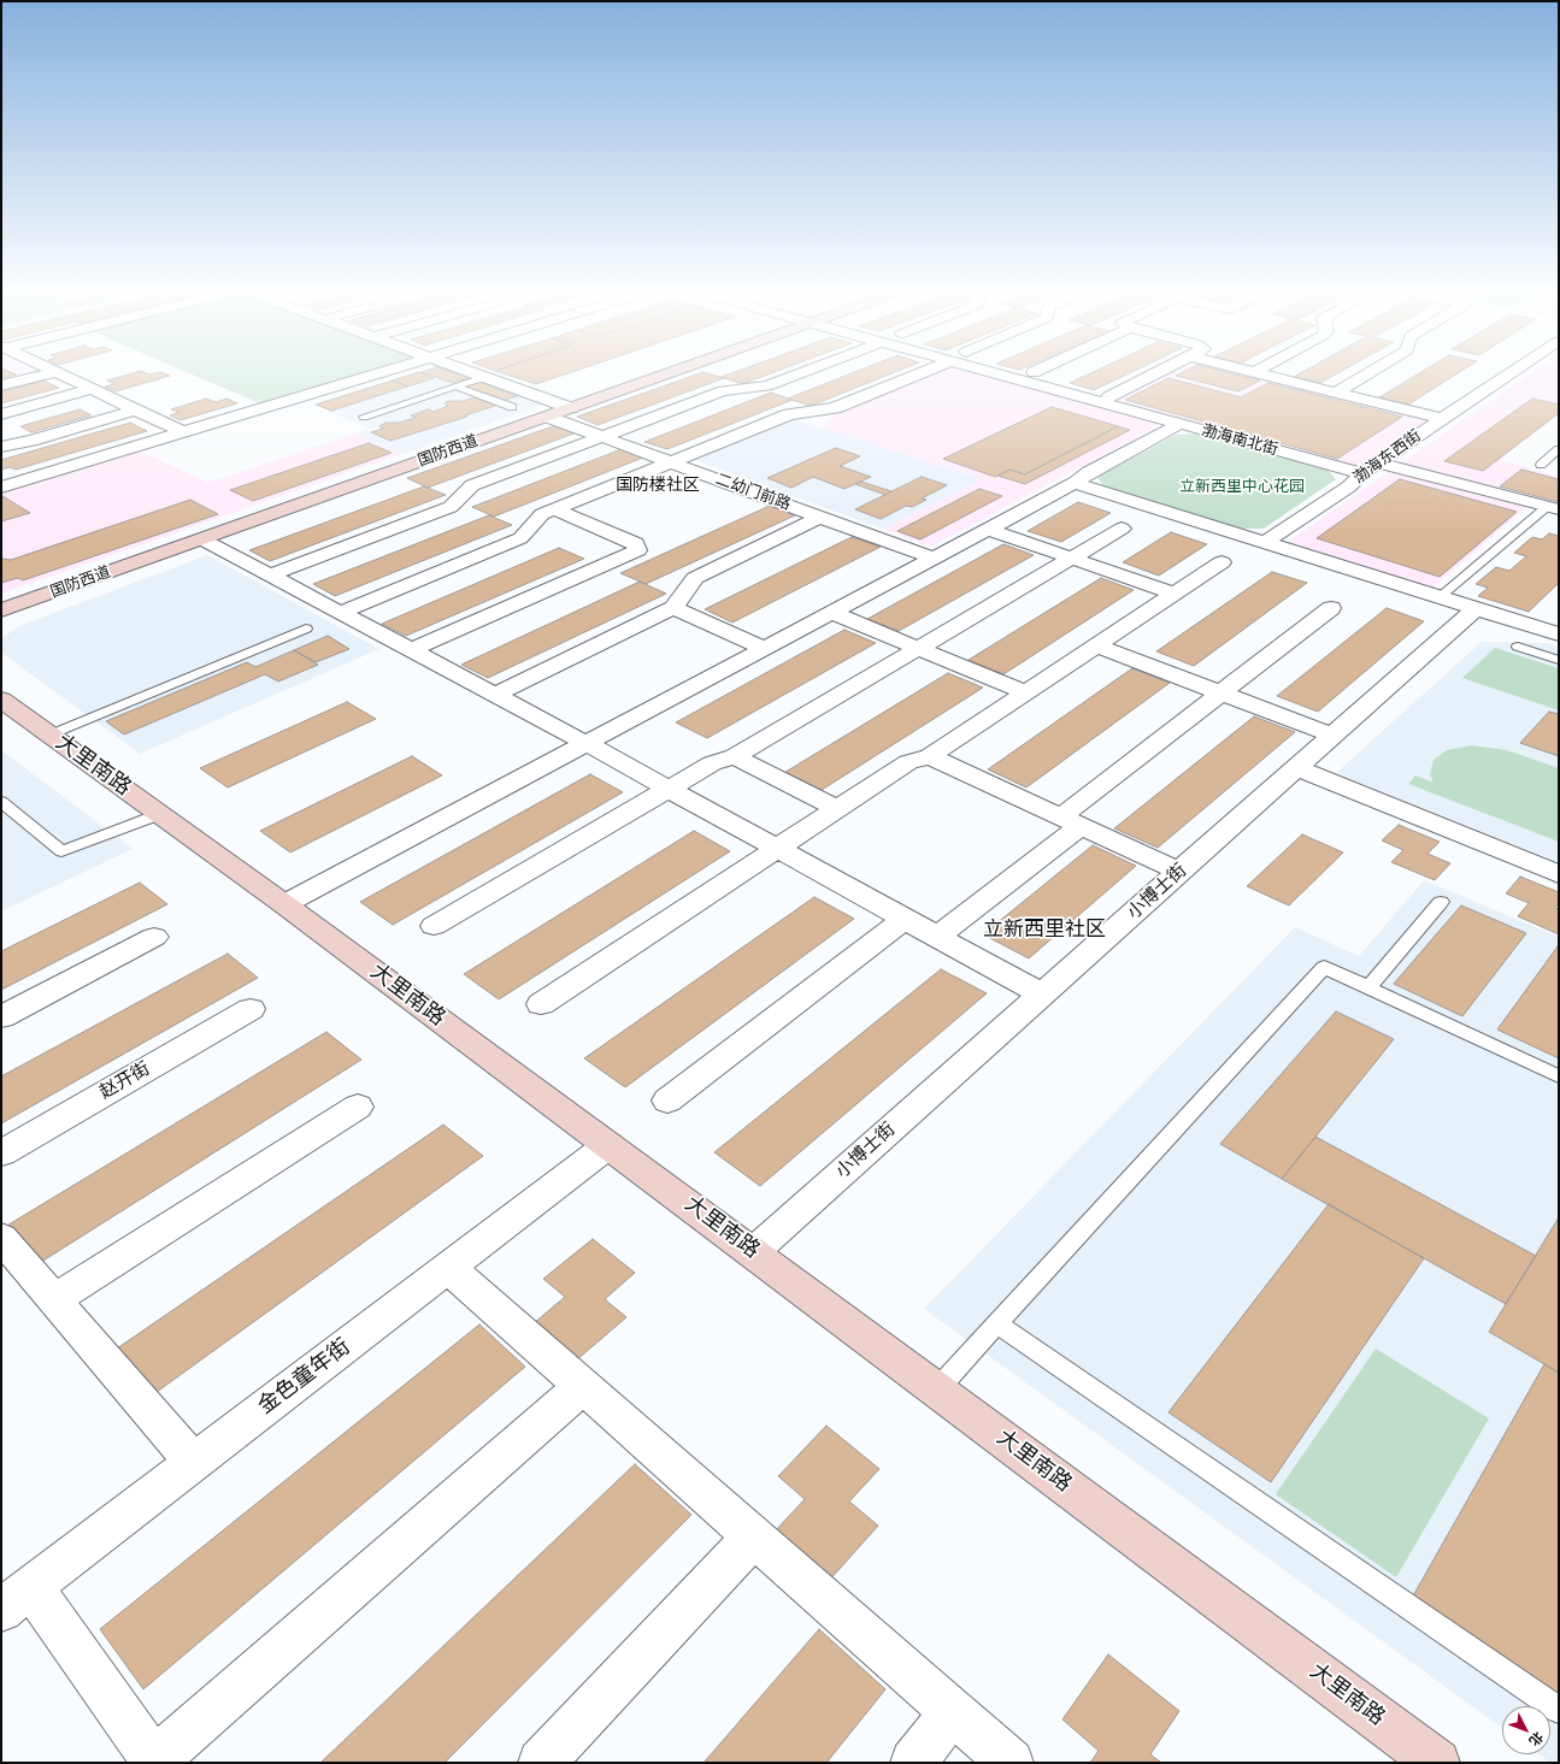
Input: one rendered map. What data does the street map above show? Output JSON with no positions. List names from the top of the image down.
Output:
{
  "streets": {
    "street": [
      "渤海南北街",
      "国防西道",
      "渤海东西街",
      "二幼门前路",
      "大里南路",
      "小博士街",
      "赵开街",
      "金色童年街"
    ]
  },
  "crossings": [
    ["渤海南北街", "渤海东西街"],
    ["国防西道", "二幼门前路"],
    ["大里南路", "小博士街"],
    ["大里南路", "金色童年街"]
  ],
  "districts": ["国防楼社区", "立新西里社区"],
  "parks": ["立新西里中心花园"],
  "north": "bottom right"
}
